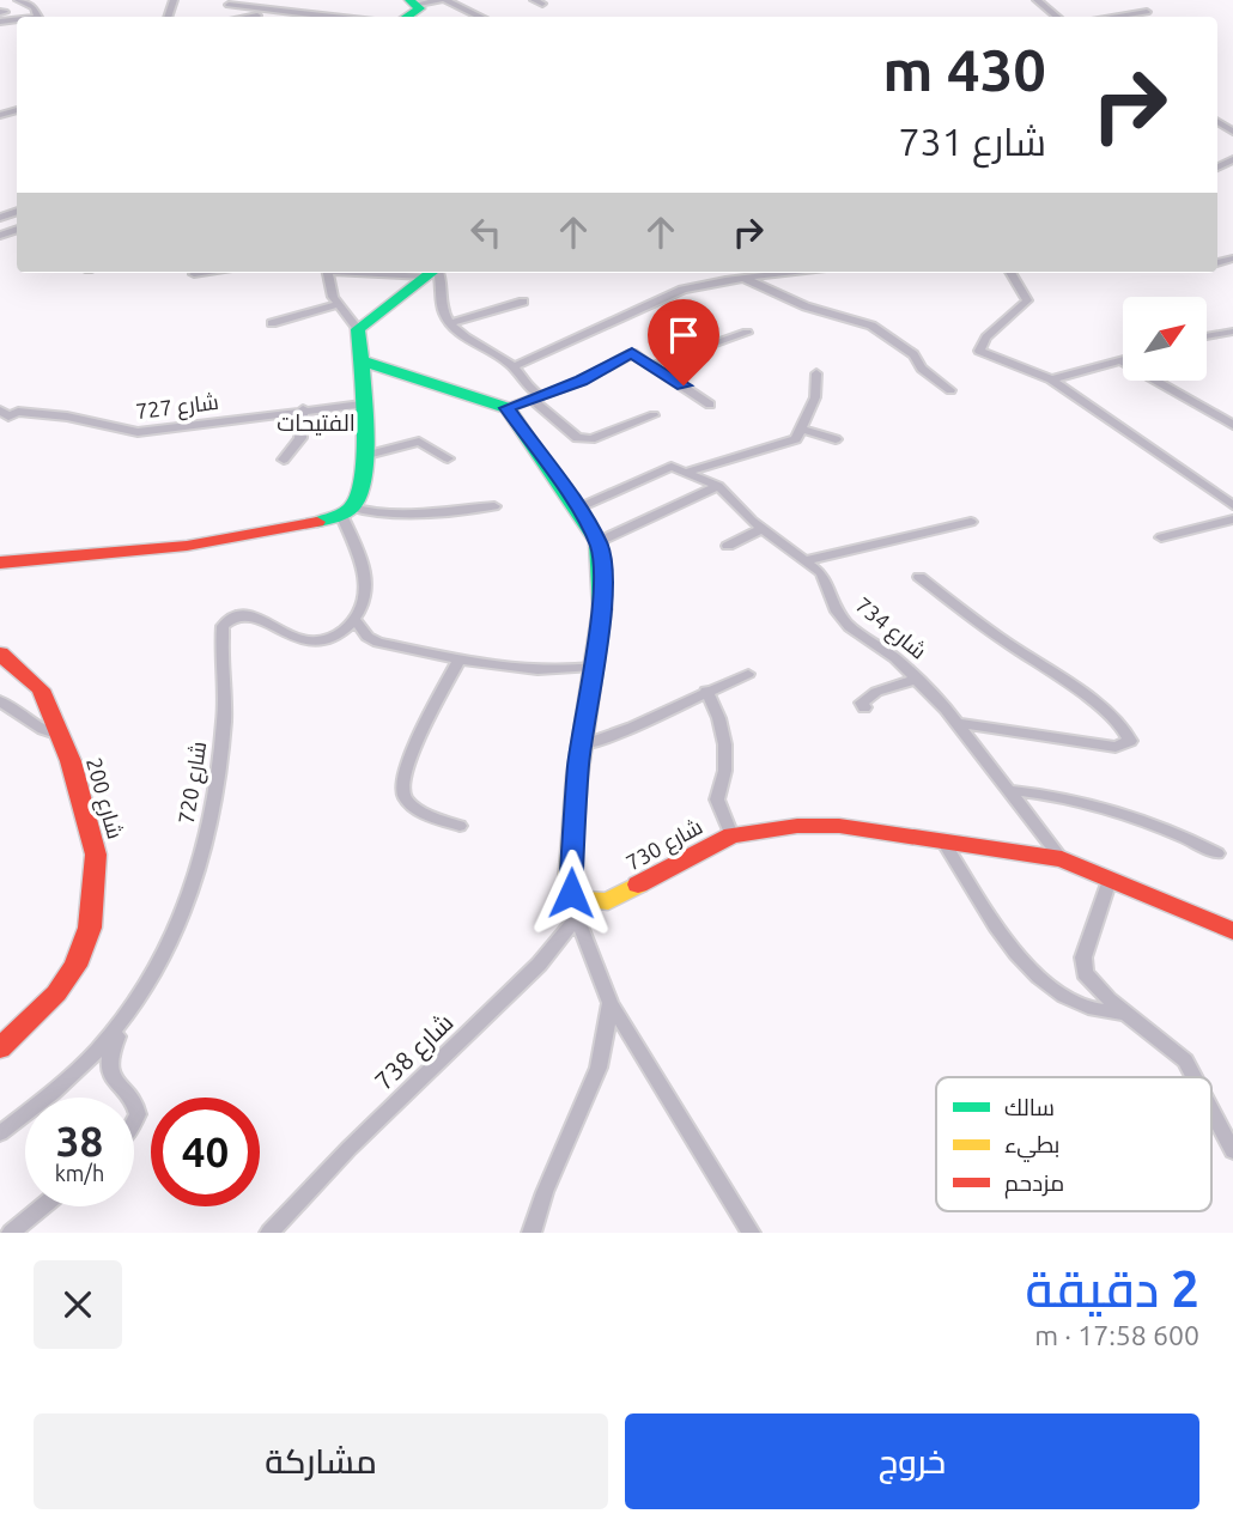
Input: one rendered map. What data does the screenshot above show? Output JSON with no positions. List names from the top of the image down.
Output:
{
  "streets": {
    "street": [
      "شارع 727",
      "شارع 734",
      "شارع 720",
      "شارع 200",
      "شارع 730",
      "شارع 738"
    ]
  },
  "crossings": [
    ["شارع 734", "شارع 730"],
    ["شارع 730", "شارع 738"]
  ],
  "districts": ["الفتيحات"],
  "legend": ["سالك", "بطيء", "مزدحم"],
  "north": "top right",
  "page": {
    "turn": ["430 m", "شارع 731"],
    "speed": "38 km/h",
    "limit": "40",
    "heading": ["2 دقيقة", "600 m · 17:58"],
    "buttons": ["خروج", "مشاركة"]
  }
}
